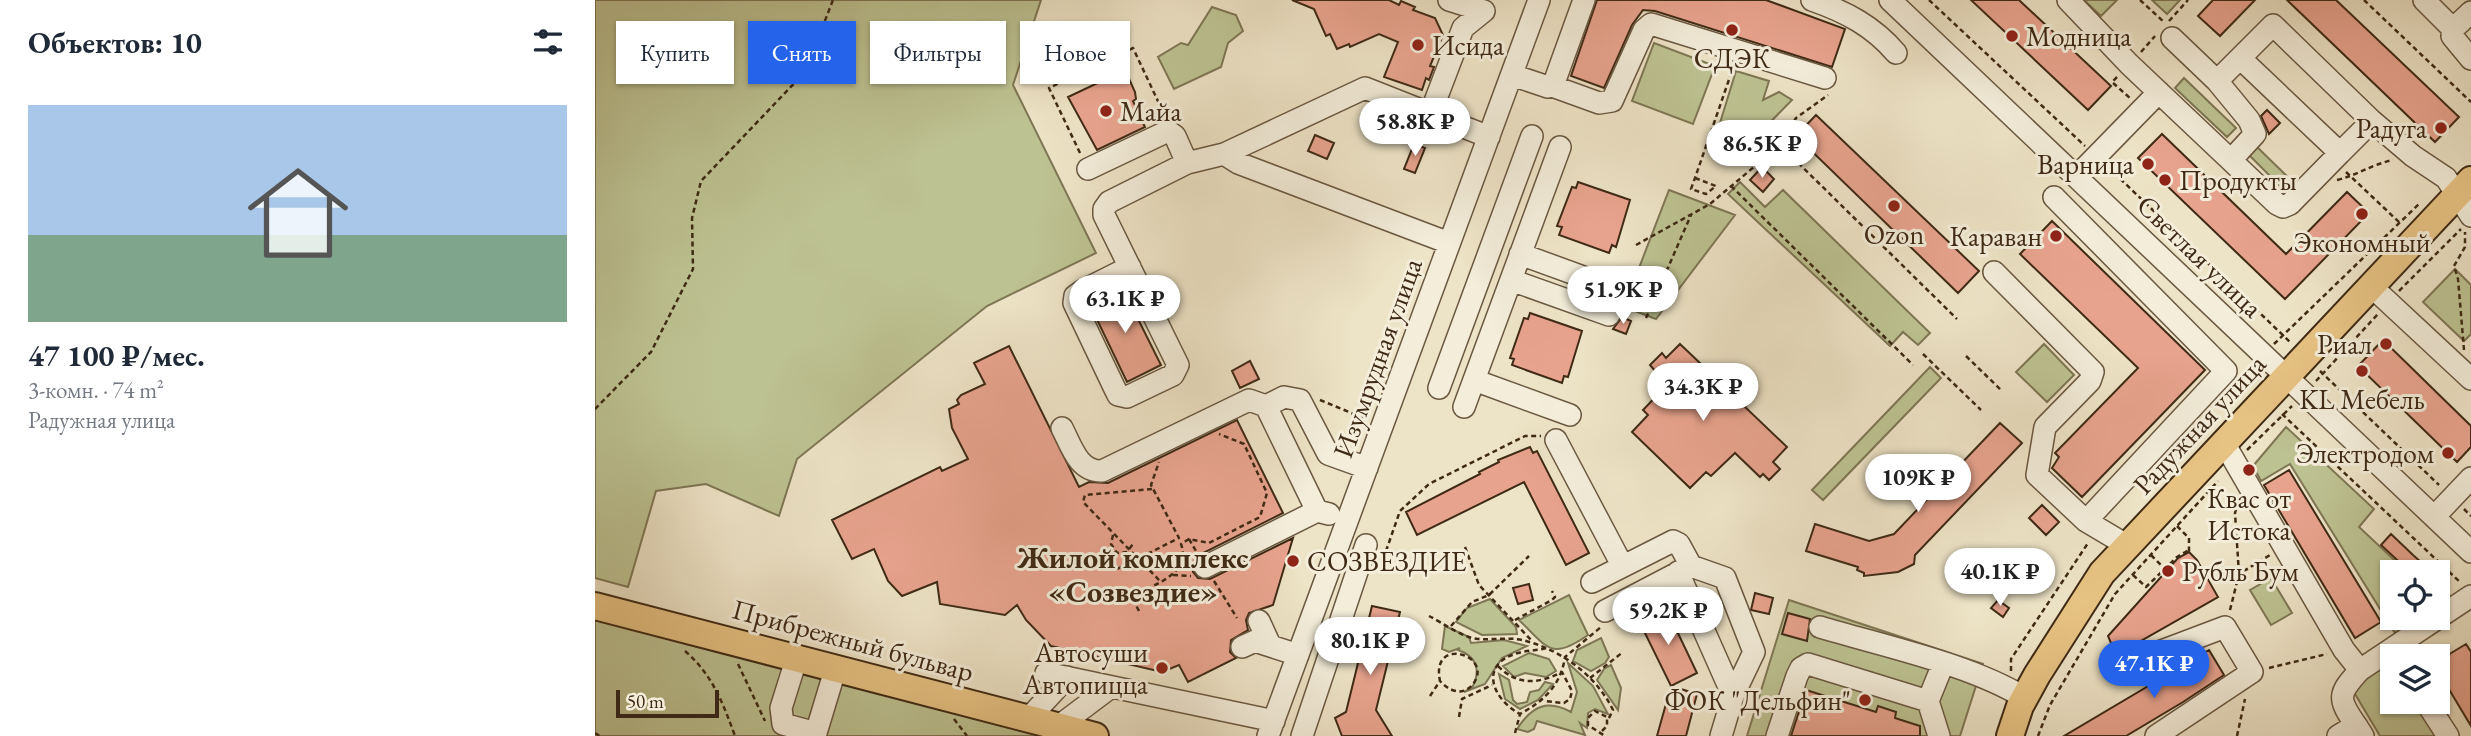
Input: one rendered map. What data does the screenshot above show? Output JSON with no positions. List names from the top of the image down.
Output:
{
  "streets": {
    "main road": ["Радужная улица", "Прибрежный бульвар"],
    "street": ["Светлая улица", "Изумрудная улица"]
  },
  "crossings": [
    ["Светлая улица", "Радужная улица"]
  ],
  "districts": ["Жилой комплекс «Созвездие»"],
  "places": [
    "СДЭК",
    "Модница",
    "Исида",
    "Майа",
    "Радуга",
    "Варница",
    "Продукты",
    "Ozon",
    "Экономный",
    "Караван",
    "Риал",
    "KL Мебель",
    "Электродом",
    "Квас от Истока",
    "СОЗВЕЗДИЕ",
    "Рубль Бум",
    "Автосуши Автопицца",
    "ФОК \"Дельфин\""
  ],
  "scale_bar": "50 m",
  "page": {
    "heading": "Объектов: 10",
    "chip": [
      "Купить",
      "Снять",
      "Фильтры",
      "Новое"
    ],
    "list": [
      {
        "name": "47 100 ₽/мес.",
        "note": "3-комн. · 74 m² · Радужная улица"
      }
    ],
    "price": [
      "58.8K ₽",
      "86.5K ₽",
      "51.9K ₽",
      "63.1K ₽",
      "34.3K ₽",
      "109K ₽",
      "40.1K ₽",
      "59.2K ₽",
      "80.1K ₽",
      "47.1K ₽"
    ],
    "scale": "50 m"
  }
}
